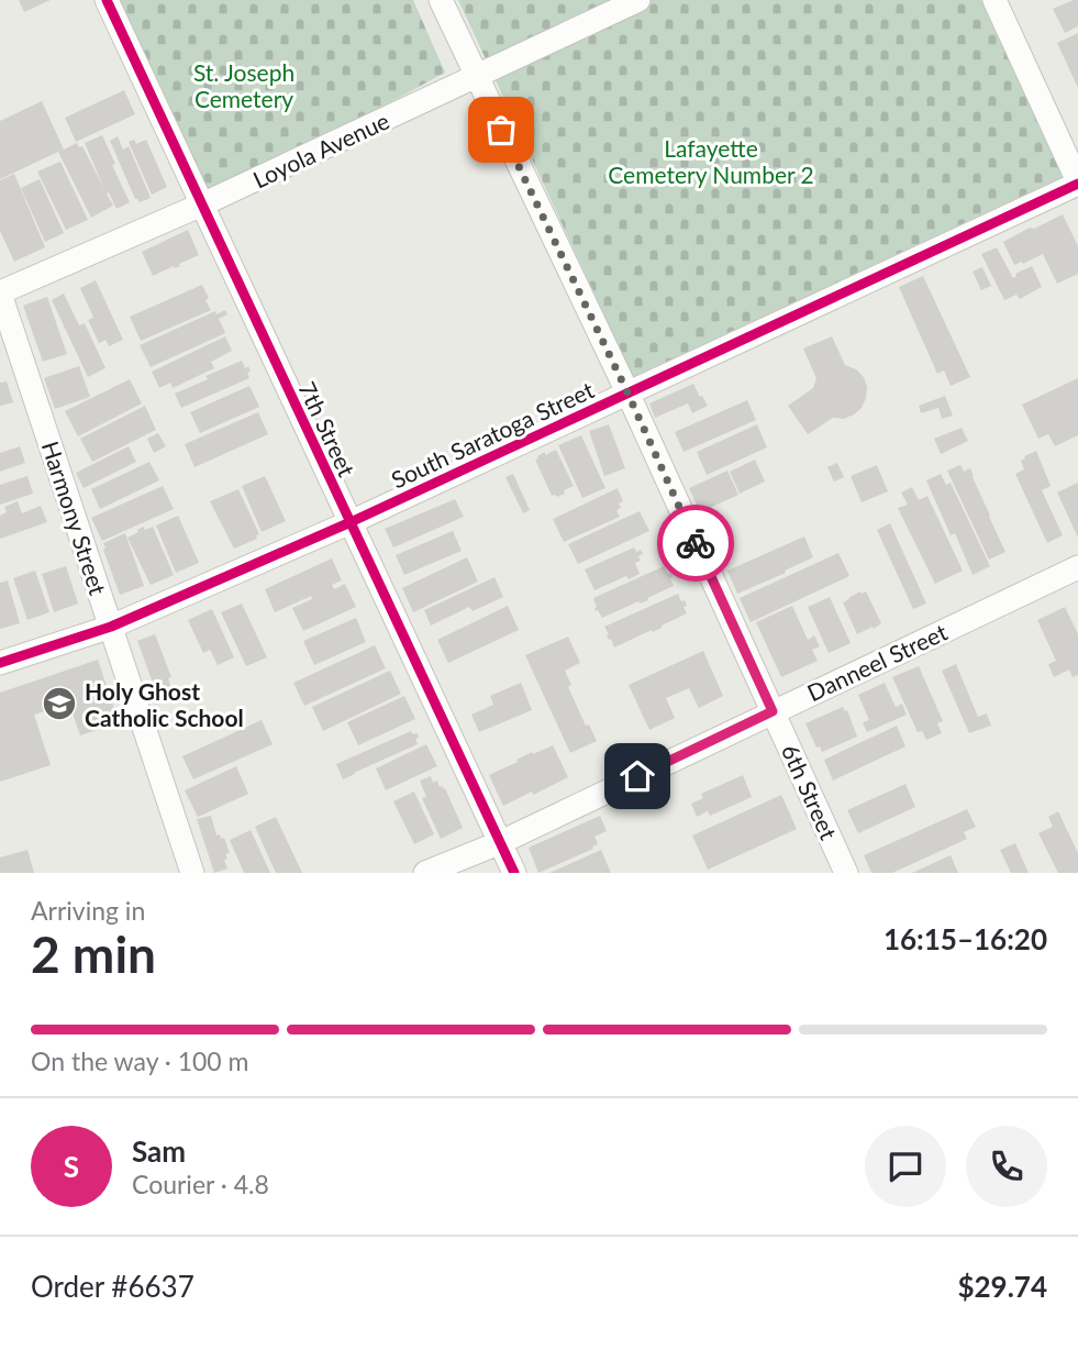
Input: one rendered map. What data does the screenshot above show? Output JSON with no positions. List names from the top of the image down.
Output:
{
  "streets": {
    "street": [
      "Loyola Avenue",
      "7th Street",
      "South Saratoga Street",
      "Harmony Street",
      "Danneel Street",
      "6th Street"
    ]
  },
  "crossings": [
    ["Loyola Avenue", "7th Street"],
    ["Loyola Avenue", "Harmony Street"],
    ["Loyola Avenue", "6th Street"],
    ["7th Street", "South Saratoga Street"],
    ["7th Street", "Danneel Street"],
    ["South Saratoga Street", "Harmony Street"],
    ["South Saratoga Street", "6th Street"],
    ["Danneel Street", "6th Street"]
  ],
  "parks": ["St. Joseph Cemetery", "Lafayette Cemetery Number 2"],
  "places": {
    "school or university": ["Holy Ghost Catholic School"]
  },
  "page": {
    "heading": ["2 min", "Arriving in", "16:15–16:20"],
    "panel": [
      "Sam",
      "Courier · 4.8",
      "Order #6637",
      "$29.74"
    ],
    "bar": "On the way · 100 m",
    "round": "S"
  }
}
